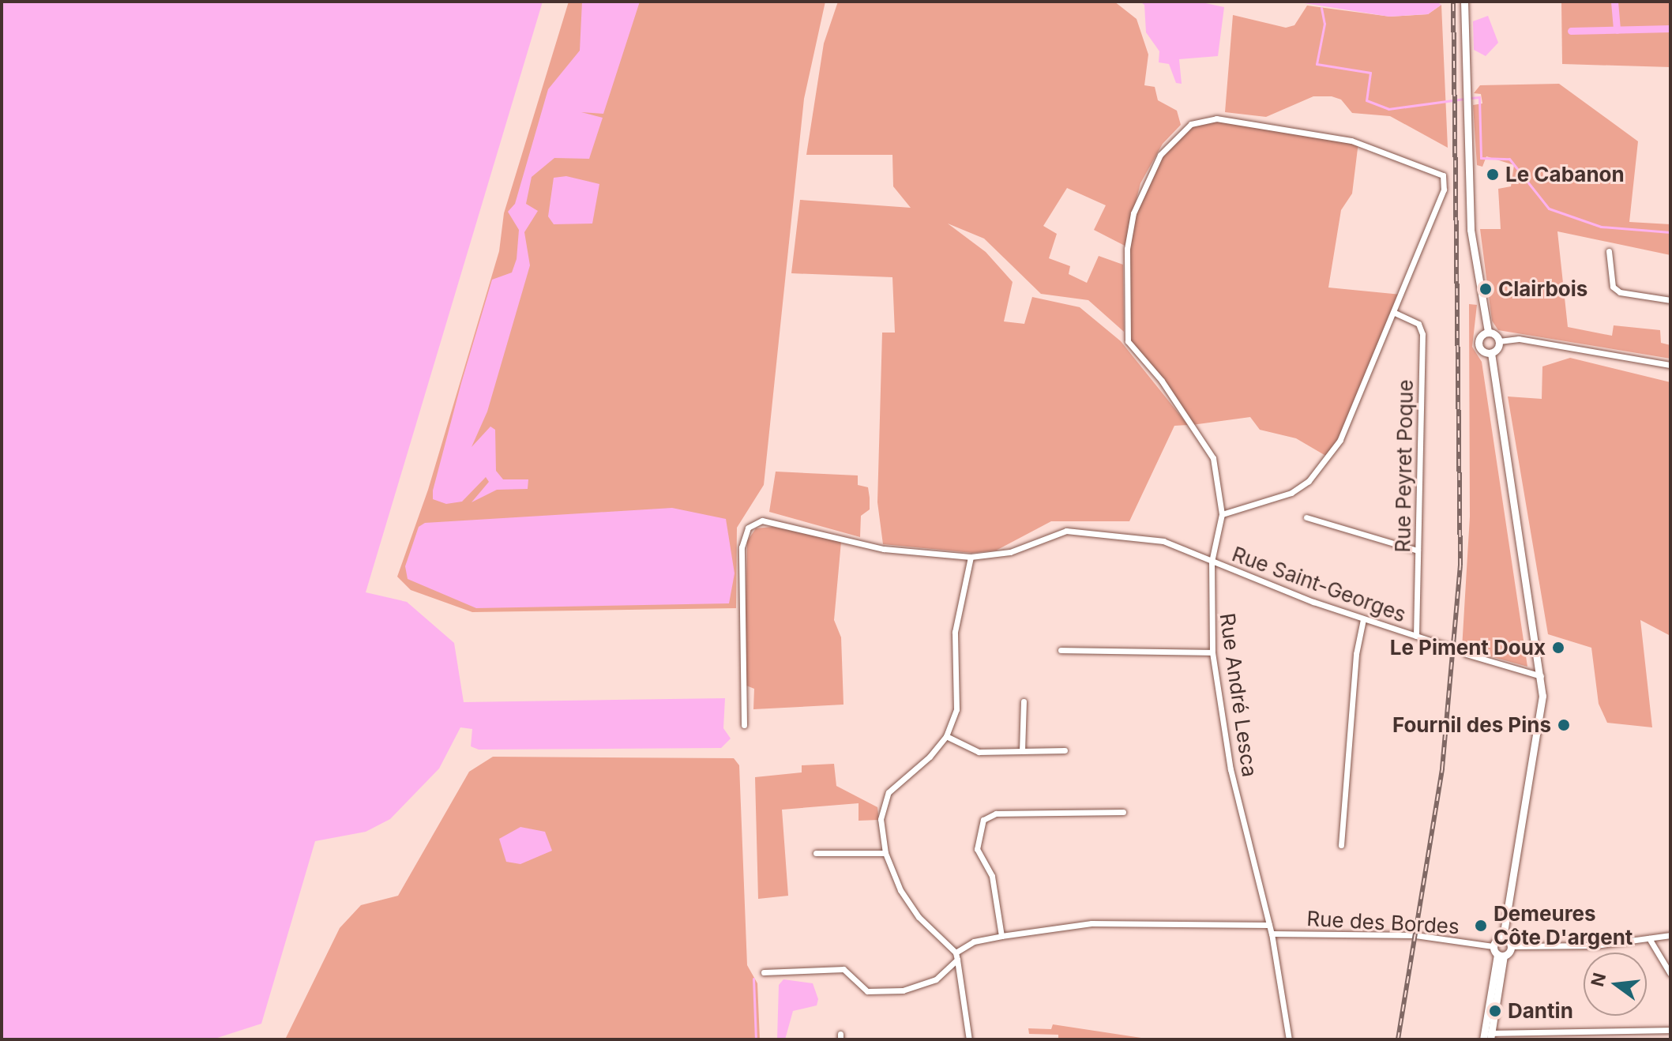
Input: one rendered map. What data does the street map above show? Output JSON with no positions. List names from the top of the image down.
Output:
{
  "streets": {
    "street": [
      "Rue Peyret Poque",
      "Rue Saint-Georges",
      "Rue André Lesca",
      "Rue des Bordes"
    ]
  },
  "crossings": [
    ["Rue Peyret Poque", "Rue Saint-Georges"],
    ["Rue Saint-Georges", "Rue André Lesca"],
    ["Rue André Lesca", "Rue des Bordes"]
  ],
  "places": [
    "Le Cabanon",
    "Clairbois",
    "Le Piment Doux",
    "Fournil des Pins",
    "Demeures Côte D'argent",
    "Dantin"
  ],
  "north": "left"
}
